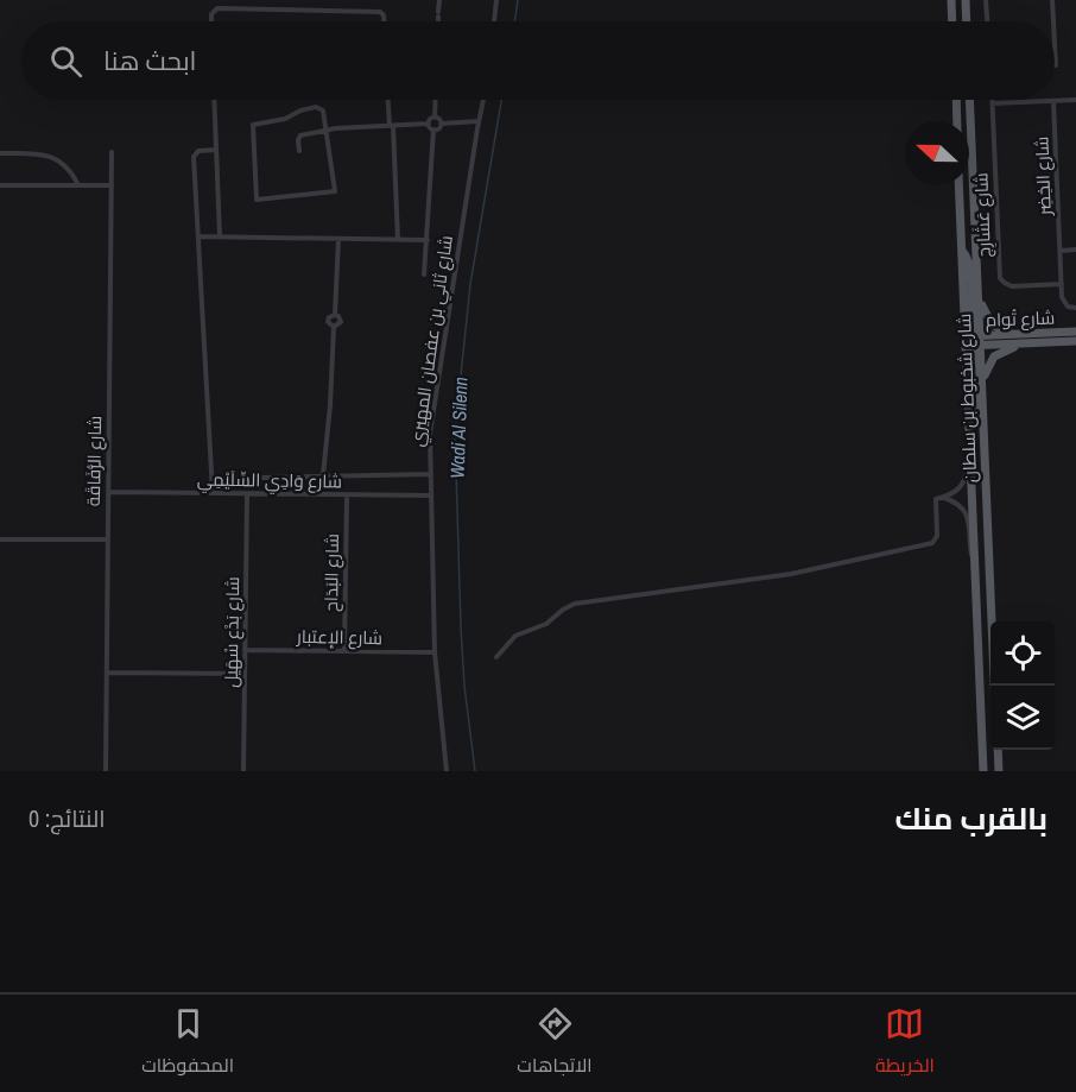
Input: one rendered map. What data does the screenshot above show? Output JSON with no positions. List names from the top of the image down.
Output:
{
  "streets": {
    "main road": ["شارع تُوام", "شارع شخبوط بن سلطان"],
    "street": [
      "شارع الخِضِر",
      "شارع عَشَارِج",
      "شارع ثاني بن عفصان المهيري",
      "شارع الرُّفَاقَة",
      "شارع وَادِي السِّلَيْمِي",
      "شارع البَدَاح",
      "شارع بَدْع سْهَيل",
      "شارع الإعتبار"
    ]
  },
  "crossings": [
    ["شارع الخِضِر", "شارع عَشَارِج"],
    ["شارع تُوام", "شارع شخبوط بن سلطان"],
    ["شارع ثاني بن عفصان المهيري", "شارع وَادِي السِّلَيْمِي"],
    ["شارع ثاني بن عفصان المهيري", "شارع الإعتبار"],
    ["شارع الرُّفَاقَة", "شارع وَادِي السِّلَيْمِي"],
    ["شارع وَادِي السِّلَيْمِي", "شارع البَدَاح"],
    ["شارع وَادِي السِّلَيْمِي", "شارع بَدْع سْهَيل"],
    ["شارع البَدَاح", "شارع الإعتبار"],
    ["شارع بَدْع سْهَيل", "شارع الإعتبار"]
  ],
  "water": ["Wadi Al Silenn"],
  "north": "left",
  "page": {
    "search": "ابحث هنا",
    "heading": ["بالقرب منك", "النتائج: 0"],
    "nav": ["الخريطة", "الاتجاهات", "المحفوظات"]
  }
}
